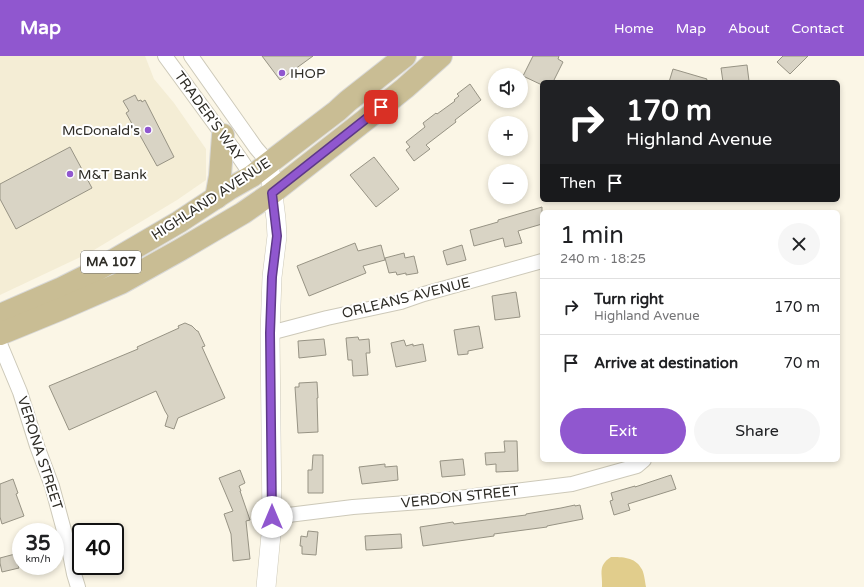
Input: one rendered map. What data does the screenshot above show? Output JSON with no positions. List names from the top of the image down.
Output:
{
  "streets": {
    "main road": ["HIGHLAND AVENUE", "MA 107"],
    "street": [
      "TRADER'S WAY",
      "ORLEANS AVENUE",
      "VERONA STREET",
      "VERDON STREET"
    ]
  },
  "crossings": [
    ["TRADER'S WAY", "HIGHLAND AVENUE"]
  ],
  "places": ["IHOP", "McDonald's", "M&T Bank"],
  "page": {
    "header": "Map",
    "nav": [
      "Home",
      "Map",
      "About",
      "Contact"
    ],
    "map_buttons": ["+", "−"],
    "turn": ["170 m", "Highland Avenue"],
    "then": "Then",
    "heading": ["1 min", "240 m · 18:25"],
    "list": [
      {
        "name": "Turn right",
        "note": "Highland Avenue",
        "value": "170 m"
      },
      {
        "name": "Arrive at destination",
        "value": "70 m"
      }
    ],
    "buttons": ["Exit", "Share"],
    "speed": "35 km/h",
    "limit": "40"
  }
}
